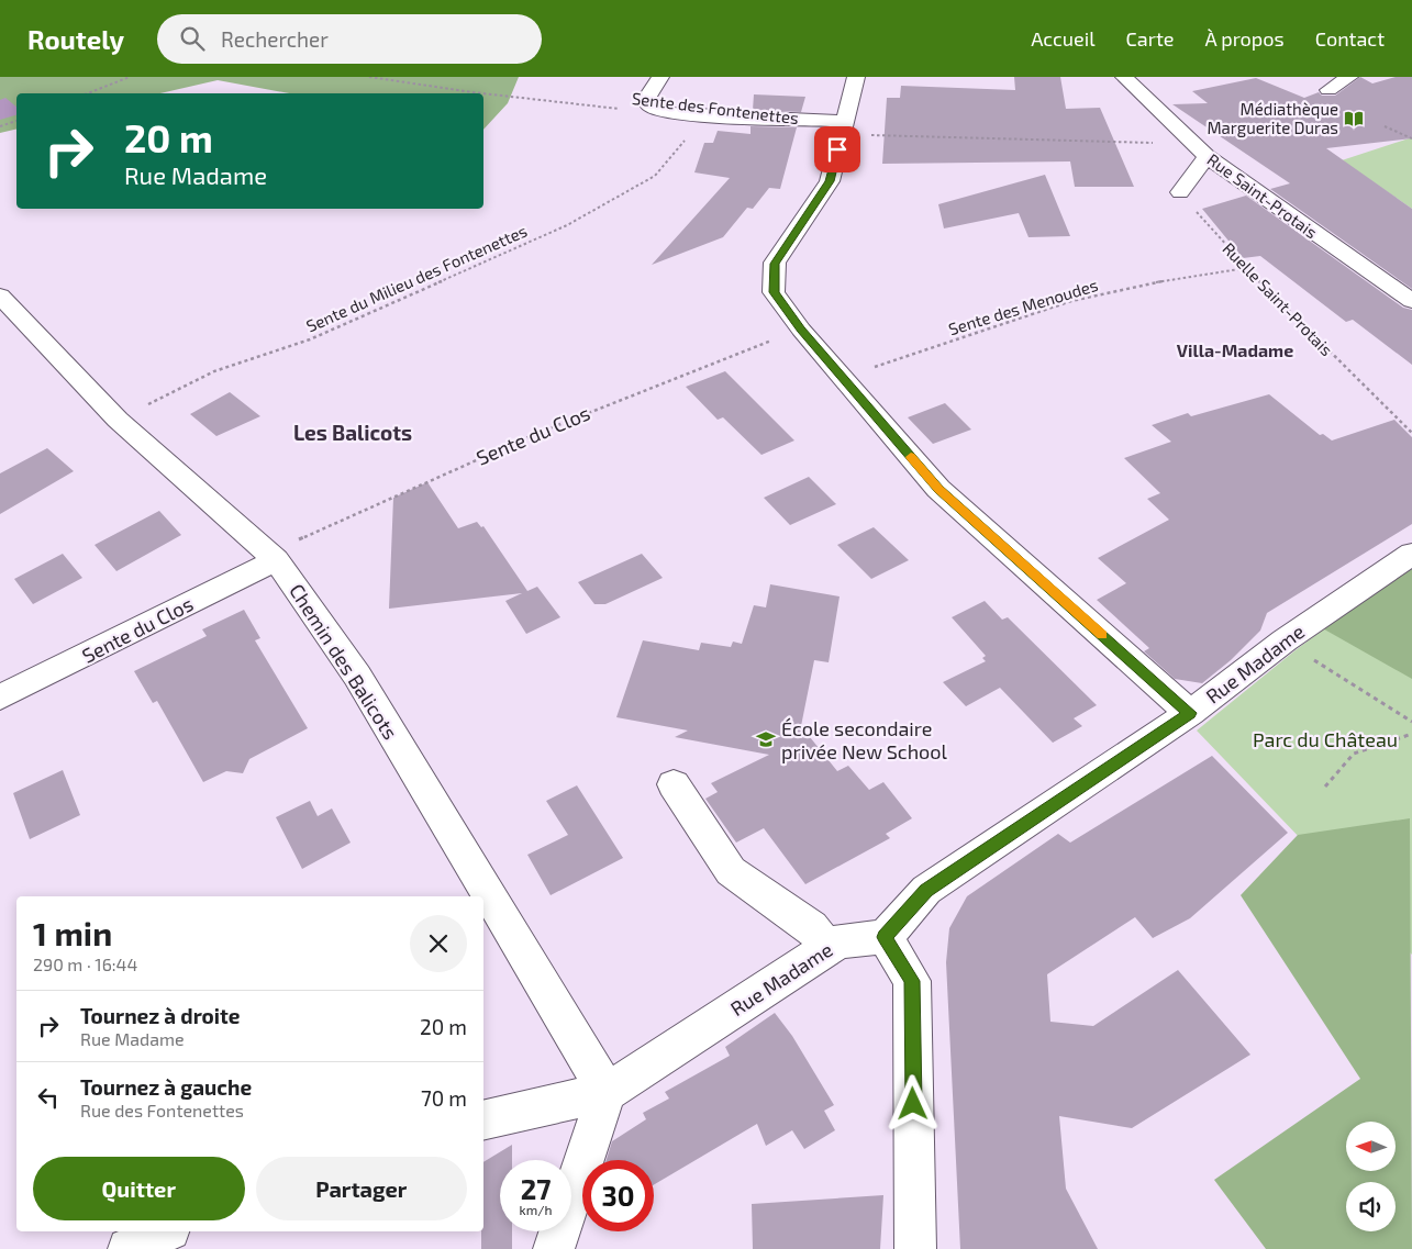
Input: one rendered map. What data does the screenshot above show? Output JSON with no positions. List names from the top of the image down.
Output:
{
  "streets": {
    "street": [
      "Rue Saint-Protais",
      "Sente du Clos",
      "Chemin des Balicots",
      "Rue Madame"
    ],
    "path": [
      "Sente des Fontenettes",
      "Sente du Milieu des Fontenettes",
      "Ruelle Saint-Protais",
      "Sente des Menoudes"
    ]
  },
  "crossings": [
    ["Sente du Milieu des Fontenettes", "Chemin des Balicots"],
    ["Ruelle Saint-Protais", "Sente des Menoudes"],
    ["Sente du Clos", "Chemin des Balicots"],
    ["Chemin des Balicots", "Rue Madame"]
  ],
  "districts": ["Villa-Madame", "Les Balicots"],
  "parks": ["Parc du Château"],
  "places": {
    "library": ["Médiathèque Marguerite Duras"],
    "school or university": ["École secondaire privée New School"]
  },
  "north": "left",
  "page": {
    "header": "Routely",
    "search": "Rechercher",
    "nav": [
      "Accueil",
      "Carte",
      "À propos",
      "Contact"
    ],
    "turn": ["20 m", "Rue Madame"],
    "heading": ["1 min", "290 m · 16:44"],
    "list": [
      {
        "name": "Tournez à droite",
        "note": "Rue Madame",
        "value": "20 m"
      },
      {
        "name": "Tournez à gauche",
        "note": "Rue des Fontenettes",
        "value": "70 m"
      }
    ],
    "buttons": ["Quitter", "Partager"],
    "speed": "27 km/h",
    "limit": "30"
  }
}
